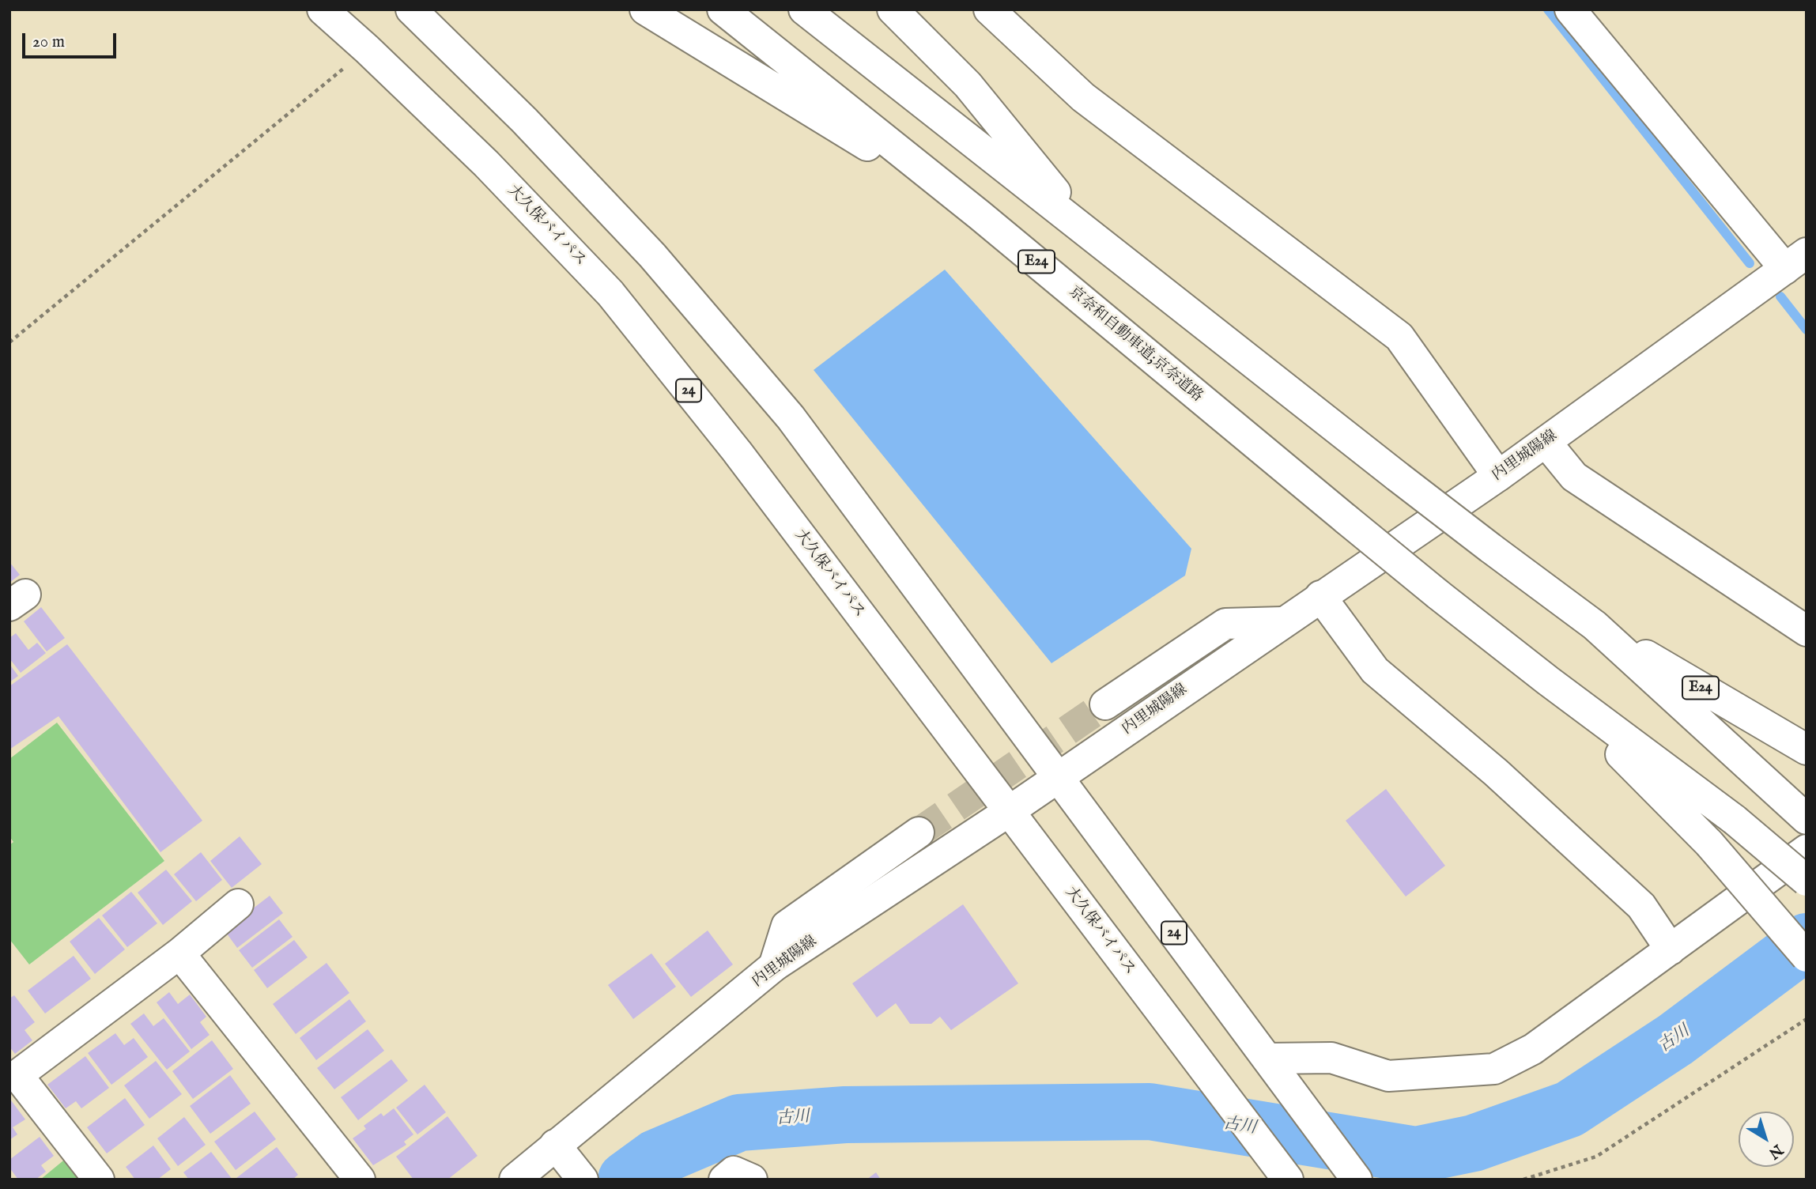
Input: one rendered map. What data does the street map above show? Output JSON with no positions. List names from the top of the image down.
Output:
{
  "streets": {
    "main road": [
      "大久保バイパス",
      "E24",
      "京奈和自動車道;京奈道路",
      "24",
      "内里城陽線"
    ]
  },
  "crossings": [
    ["大久保バイパス", "内里城陽線"],
    ["E24", "京奈和自動車道;京奈道路"],
    ["24", "内里城陽線"]
  ],
  "water": ["古川"],
  "scale_bar": "20 m",
  "north": "bottom right"
}
